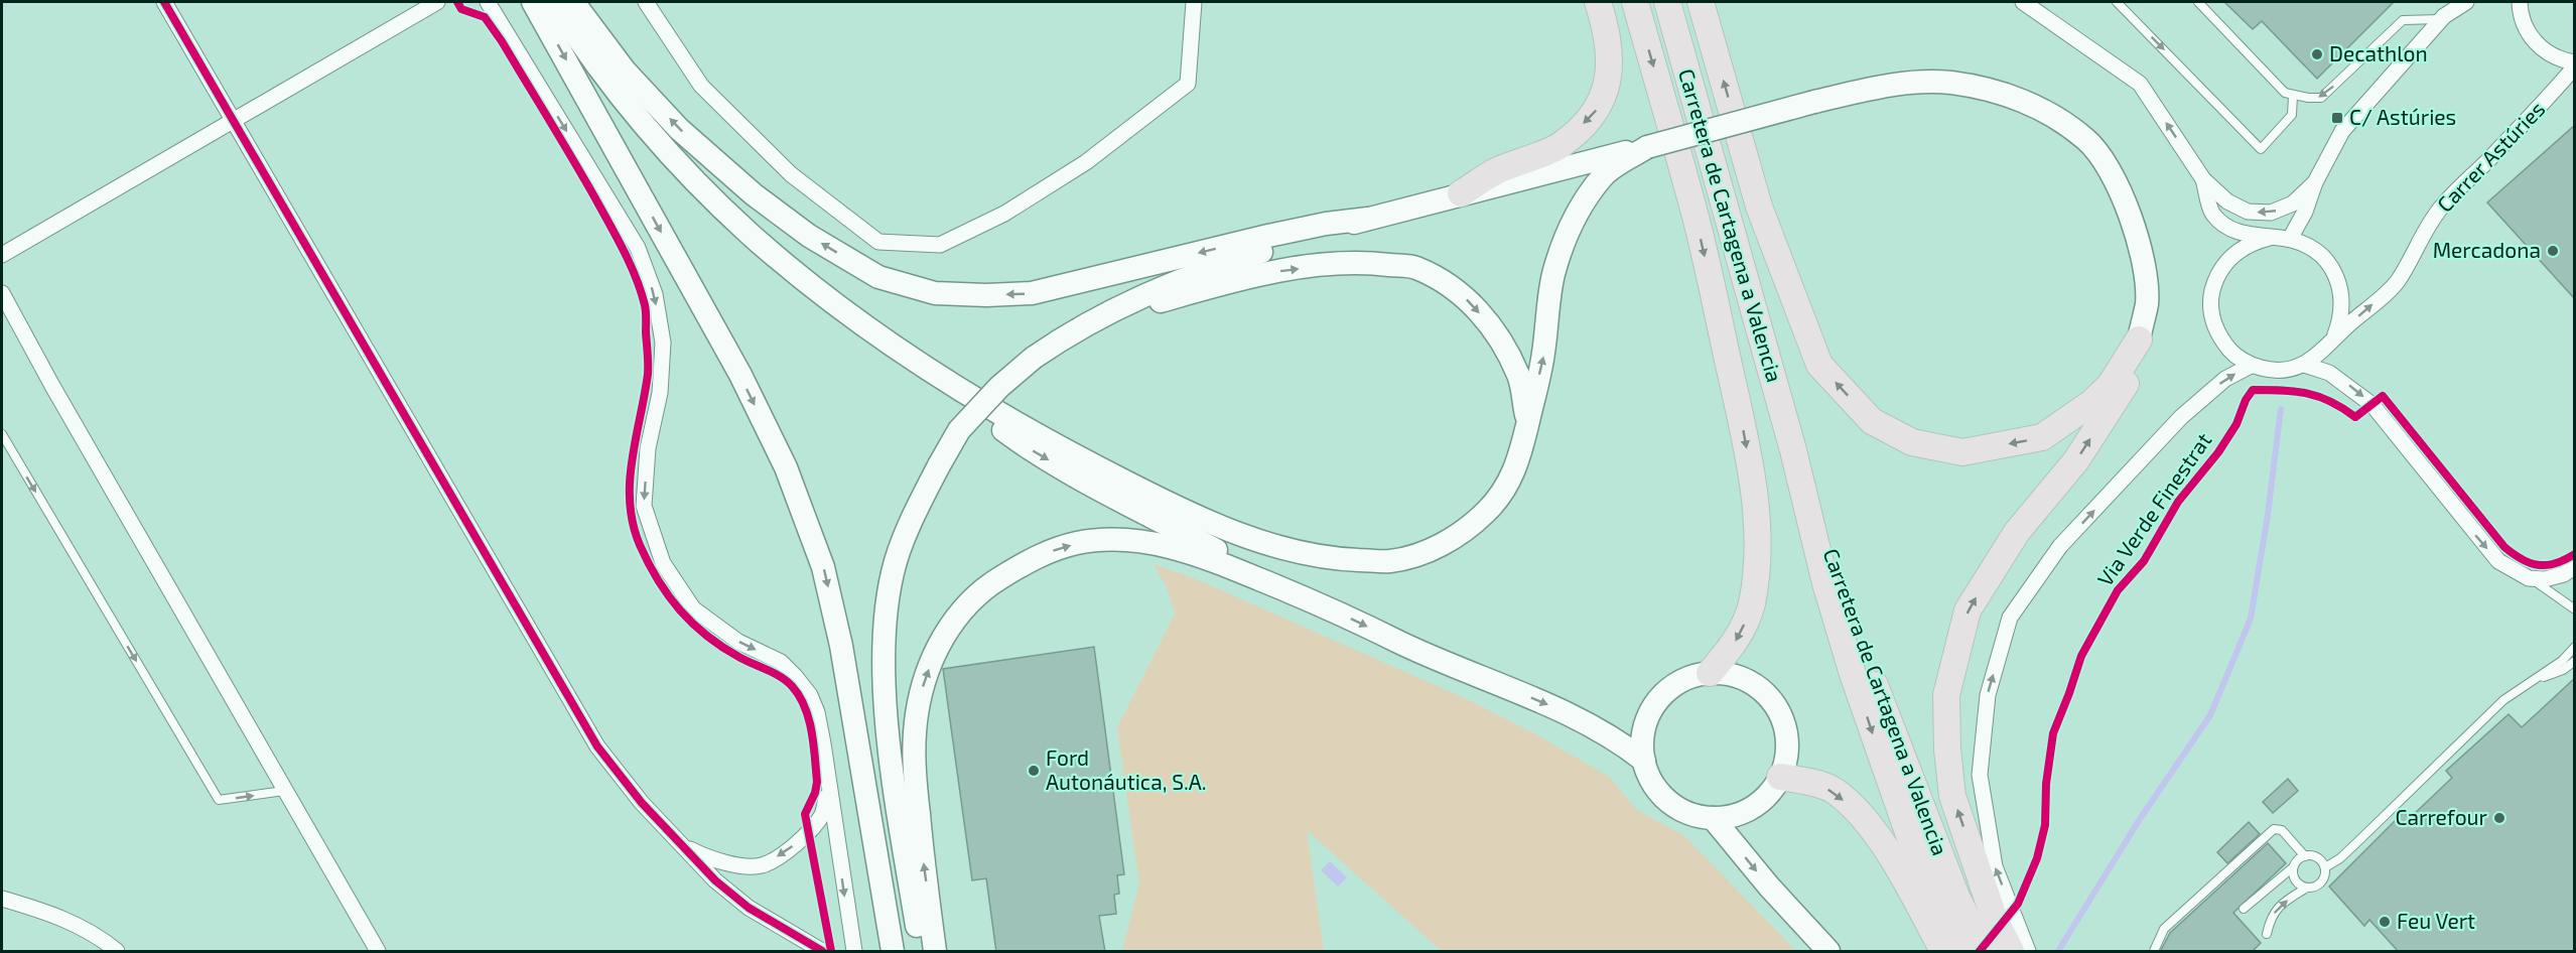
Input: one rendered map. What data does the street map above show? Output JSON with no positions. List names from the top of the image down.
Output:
{
  "streets": {
    "highway": ["Carretera de Cartagena a Valencia"],
    "street": ["Carrer Astúries"],
    "cycle path": ["Via Verde Finestrat"]
  },
  "places": {
    "other": [
      "Decathlon",
      "Mercadona",
      "Ford Autonáutica, S.A.",
      "Carrefour",
      "Feu Vert"
    ],
    "transit": ["C/ Astúries"]
  }
}
